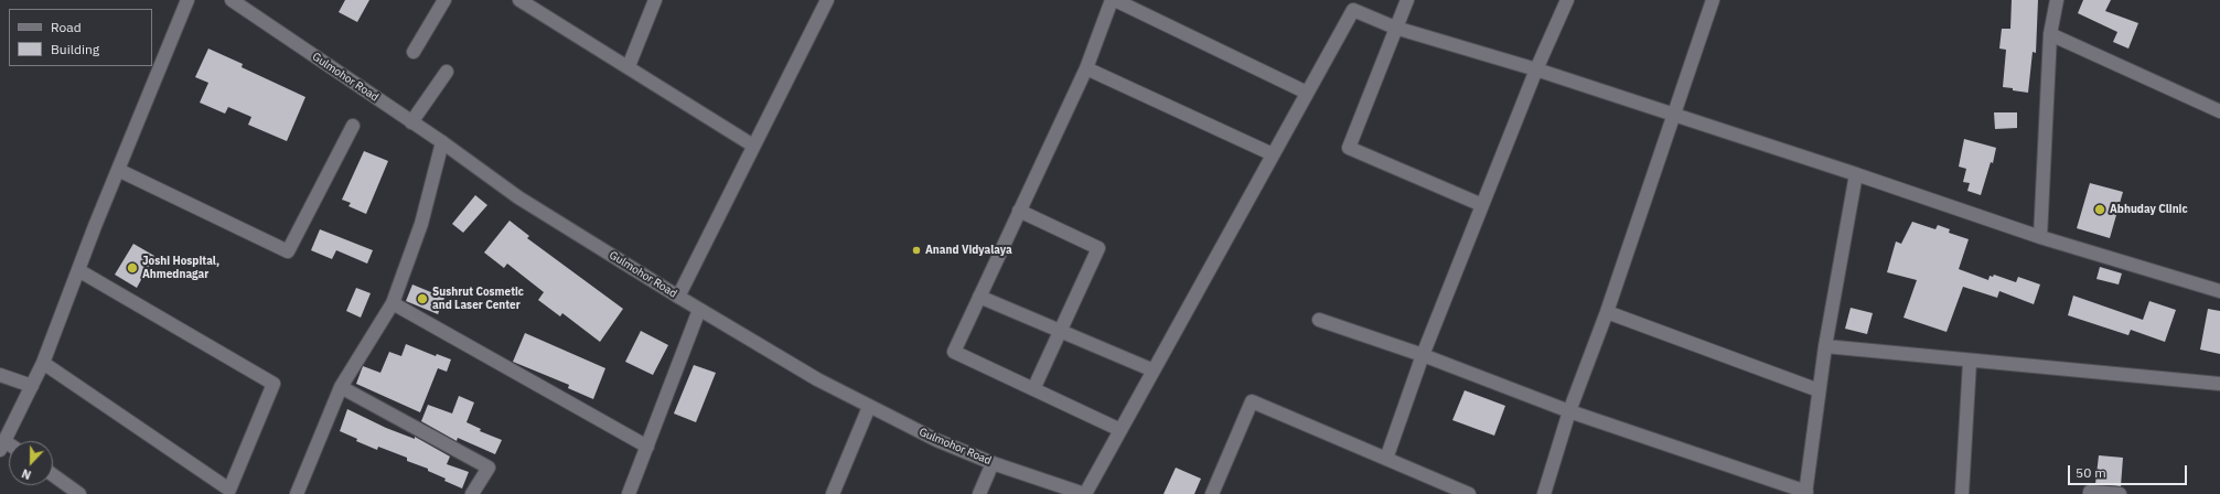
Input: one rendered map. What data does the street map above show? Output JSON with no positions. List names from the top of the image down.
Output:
{
  "streets": {
    "street": ["Gulmohor Road"]
  },
  "places": [
    "Abhuday Clinic",
    "Anand Vidyalaya",
    "Joshi Hospital, Ahmednagar",
    "Sushrut Cosmetic and Laser Center"
  ],
  "legend": ["Road", "Building"],
  "scale_bar": "50 m",
  "north": "bottom"
}
